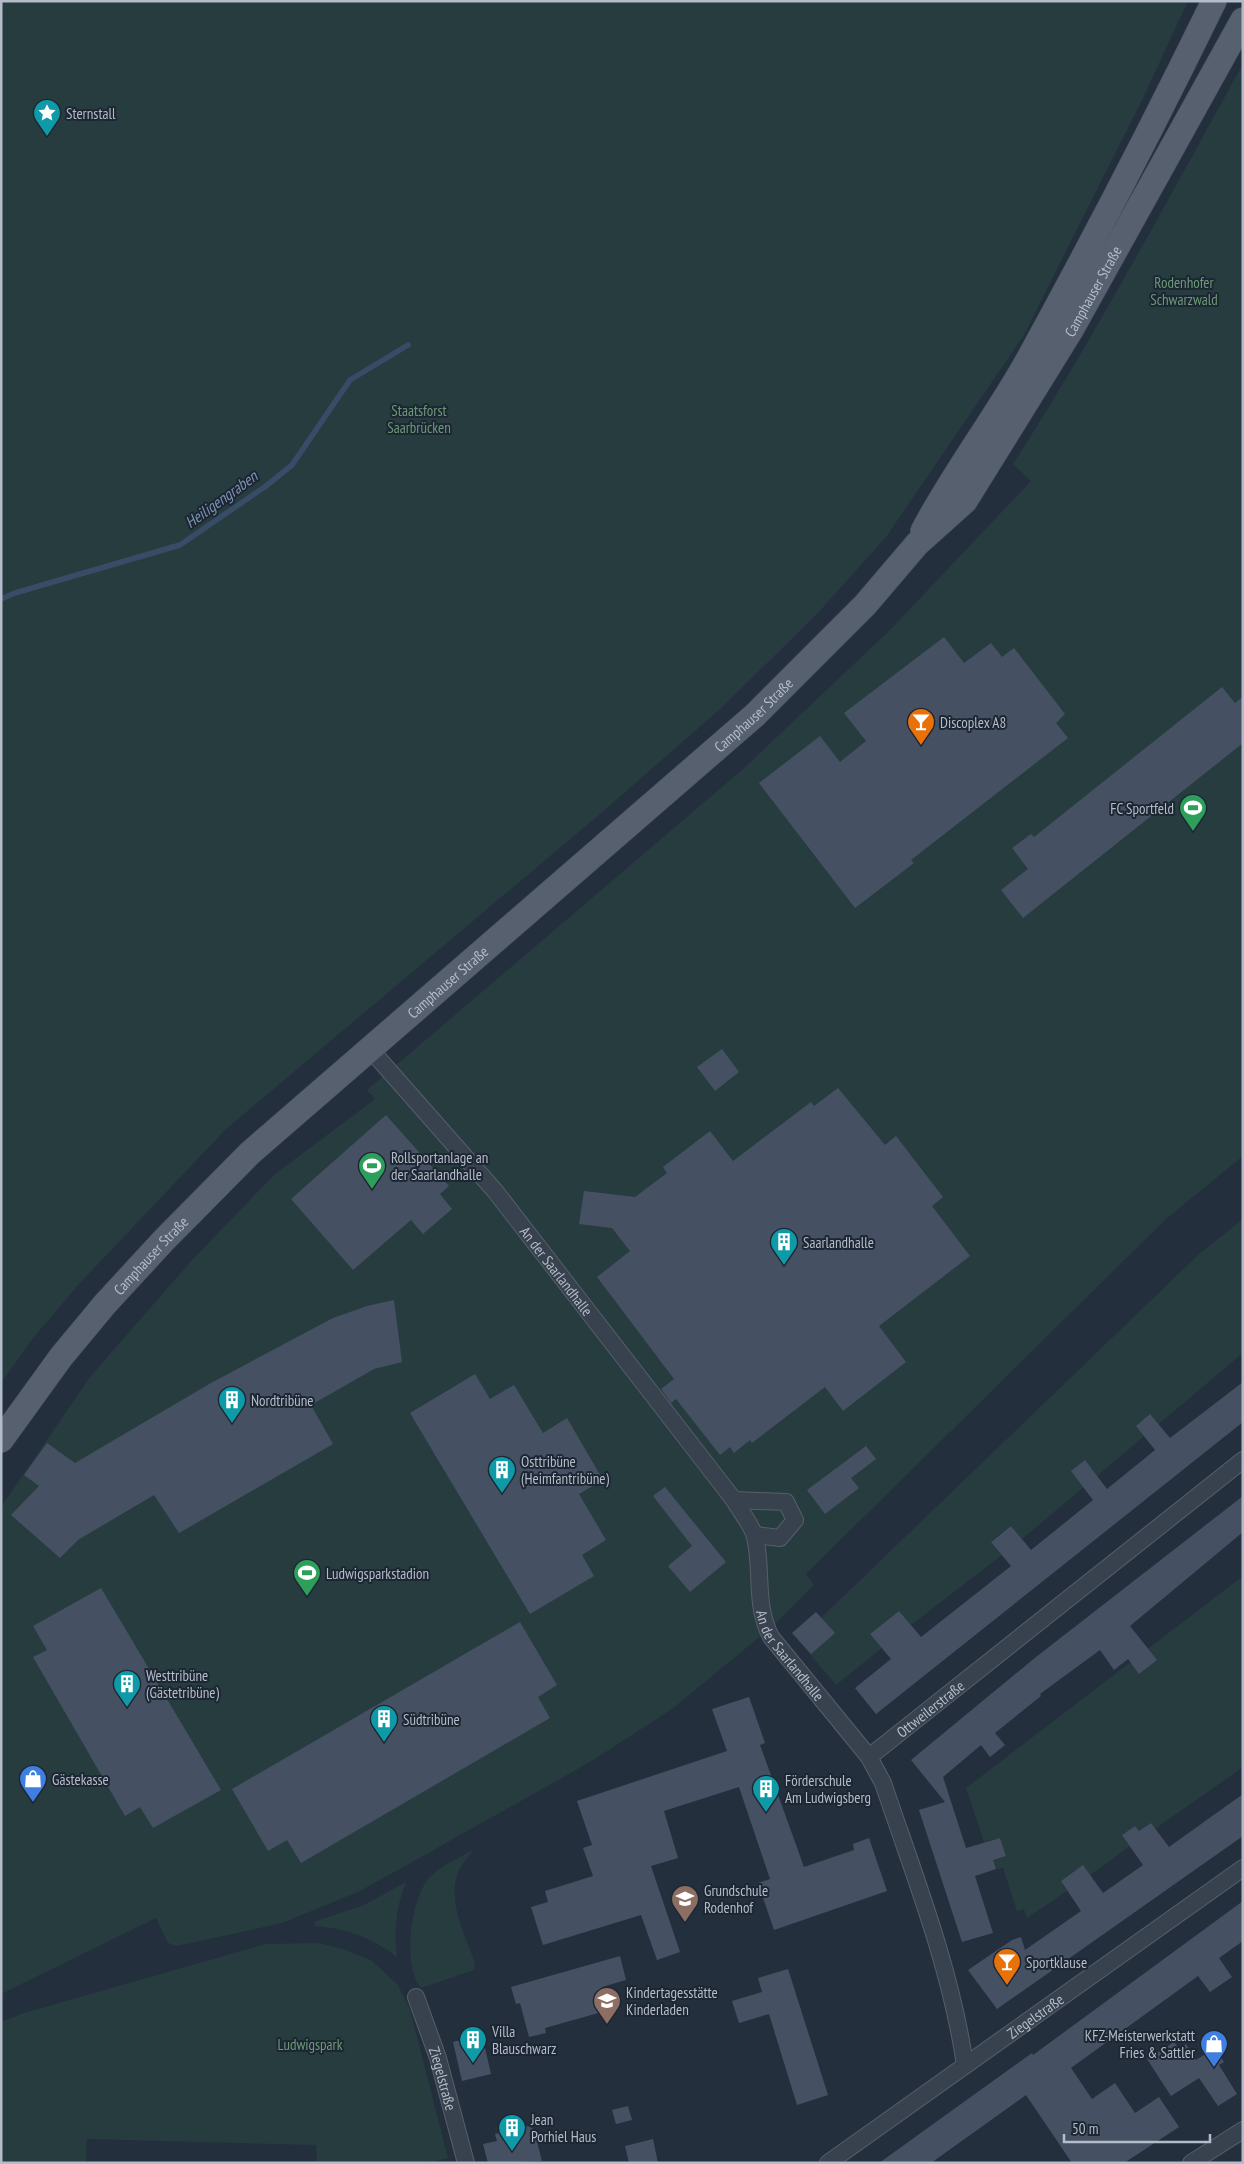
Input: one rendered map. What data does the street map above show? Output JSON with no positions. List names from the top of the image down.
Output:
{
  "streets": {
    "main road": ["Camphauser Straße"],
    "street": ["An der Saarlandhalle", "Ottweilerstraße", "Ziegelstraße"]
  },
  "crossings": [
    ["Camphauser Straße", "An der Saarlandhalle"],
    ["An der Saarlandhalle", "Ottweilerstraße"]
  ],
  "water": ["Heiligengraben"],
  "parks": ["Rodenhofer Schwarzwald", "Staatsforst Saarbrücken", "Ludwigspark"],
  "places": {
    "place": ["Sternstall"],
    "bar": ["Discoplex A8", "Sportklause"],
    "sports": ["FC Sportfeld", "Rollsportanlage an der Saarlandhalle", "Ludwigsparkstadion"],
    "building": [
      "Saarlandhalle",
      "Nordtribüne",
      "Osttribüne (Heimfantribüne)",
      "Westtribüne (Gästetribüne)",
      "Südtribüne",
      "Förderschule Am Ludwigsberg",
      "Villa Blauschwarz",
      "Jean Porhiel Haus"
    ],
    "shop": ["Gästekasse", "KFZ-Meisterwerkstatt Fries & Sattler"],
    "school or university": ["Grundschule Rodenhof", "Kindertagesstätte Kinderladen"]
  },
  "scale_bar": "50 m"
}
